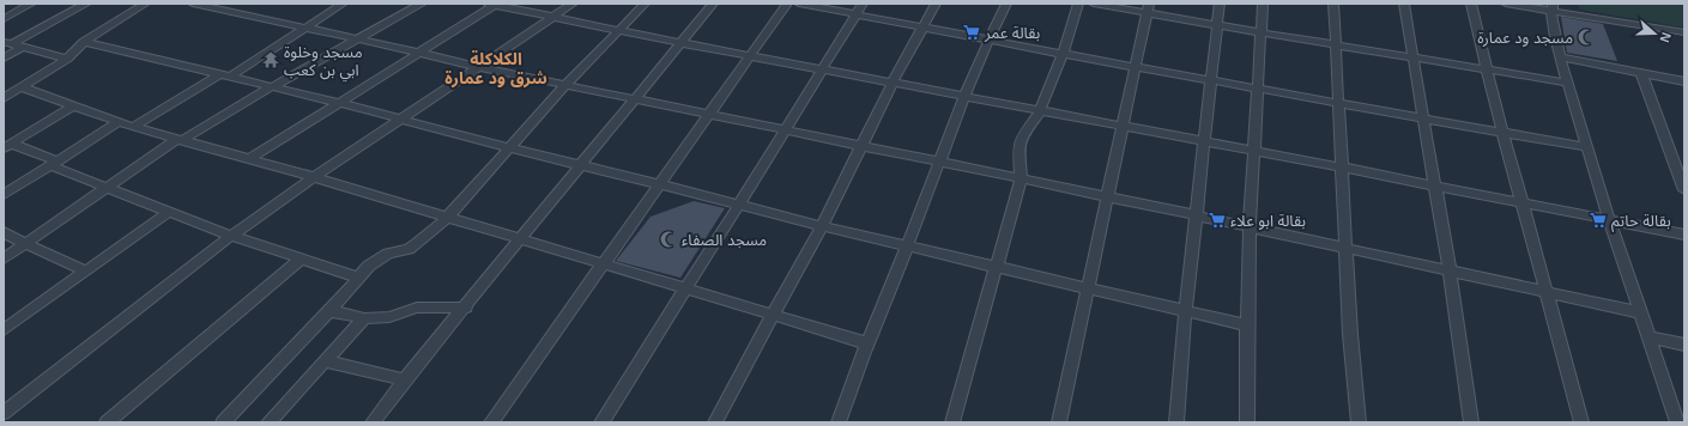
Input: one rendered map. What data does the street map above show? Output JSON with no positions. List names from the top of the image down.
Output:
{
  "districts": ["الكلاكلة شرق ود عمارة"],
  "places": {
    "supermarket": ["بقالة عمر", "بقالة ابو علاء", "بقالة حاتم"],
    "mosque": ["مسجد ود عمارة", "مسجد الصفاء"],
    "temple": ["مسجد وخلوة ابي بن كعب"]
  },
  "north": "right"
}
